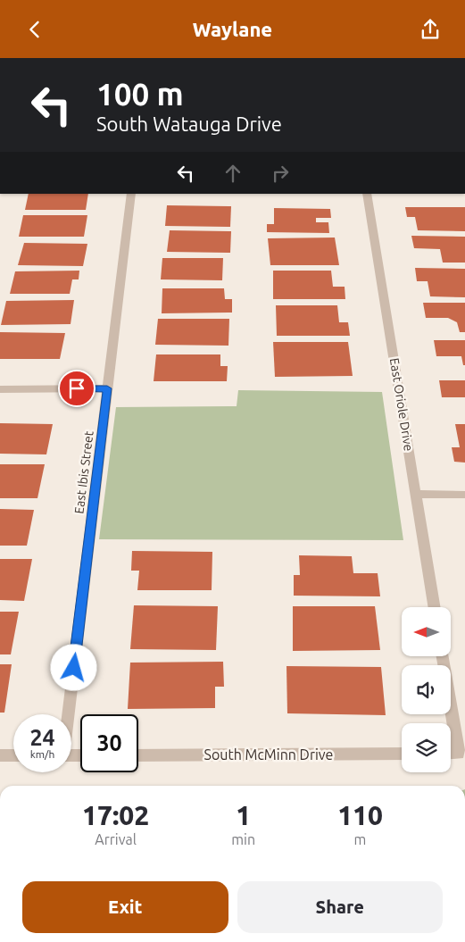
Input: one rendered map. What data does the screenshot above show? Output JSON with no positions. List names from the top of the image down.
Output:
{
  "streets": {
    "street": ["East Oriole Drive", "East Ibis Street", "South McMinn Drive"]
  },
  "north": "left",
  "page": {
    "header": "Waylane",
    "turn": ["100 m", "South Watauga Drive"],
    "speed": "24 km/h",
    "limit": "30",
    "eta": [
      "17:02",
      "Arrival",
      "1",
      "min",
      "110",
      "m"
    ],
    "buttons": ["Exit", "Share"]
  }
}
